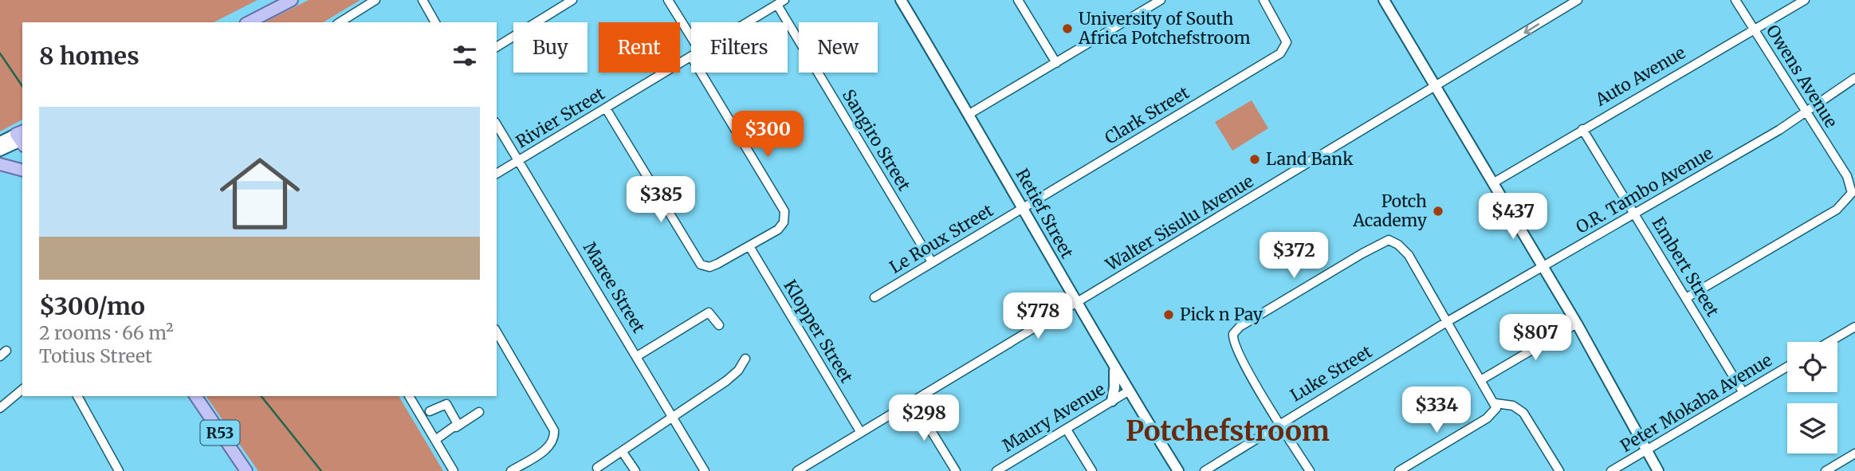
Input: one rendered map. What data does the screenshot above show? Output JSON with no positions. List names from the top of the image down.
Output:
{
  "streets": {
    "main road": ["R53"],
    "street": [
      "Auto Avenue",
      "Owens Avenue",
      "Clark Street",
      "Rivier Street",
      "Sangiro Street",
      "O.R. Tambo Avenue",
      "Retief Street",
      "Walter Sisulu Avenue",
      "Le Roux Street",
      "Embert Street",
      "Maree Street",
      "Klopper Street",
      "Luke Street",
      "Peter Mokaba Avenue",
      "Maury Avenue"
    ]
  },
  "crossings": [
    ["Auto Avenue", "Owens Avenue"],
    ["Auto Avenue", "Embert Street"],
    ["Owens Avenue", "O.R. Tambo Avenue"],
    ["Owens Avenue", "Embert Street"],
    ["Clark Street", "Retief Street"],
    ["Clark Street", "Le Roux Street"],
    ["Rivier Street", "Sangiro Street"],
    ["Rivier Street", "Maree Street"],
    ["Sangiro Street", "Le Roux Street"],
    ["O.R. Tambo Avenue", "Embert Street"],
    ["O.R. Tambo Avenue", "Luke Street"],
    ["Retief Street", "Walter Sisulu Avenue"],
    ["Retief Street", "Le Roux Street"],
    ["Retief Street", "Maury Avenue"],
    ["Walter Sisulu Avenue", "Klopper Street"],
    ["Embert Street", "Peter Mokaba Avenue"]
  ],
  "districts": ["Potchefstroom"],
  "places": [
    "University of South Africa Potchefstroom",
    "Land Bank",
    "Potch Academy",
    "Pick n Pay"
  ],
  "page": {
    "chip": [
      "Buy",
      "Rent",
      "Filters",
      "New"
    ],
    "heading": "8 homes",
    "list": [
      {
        "name": "$300/mo",
        "note": "2 rooms · 66 m² · Totius Street"
      }
    ],
    "price": [
      "$300",
      "$385",
      "$437",
      "$372",
      "$778",
      "$807",
      "$334",
      "$298"
    ]
  }
}
